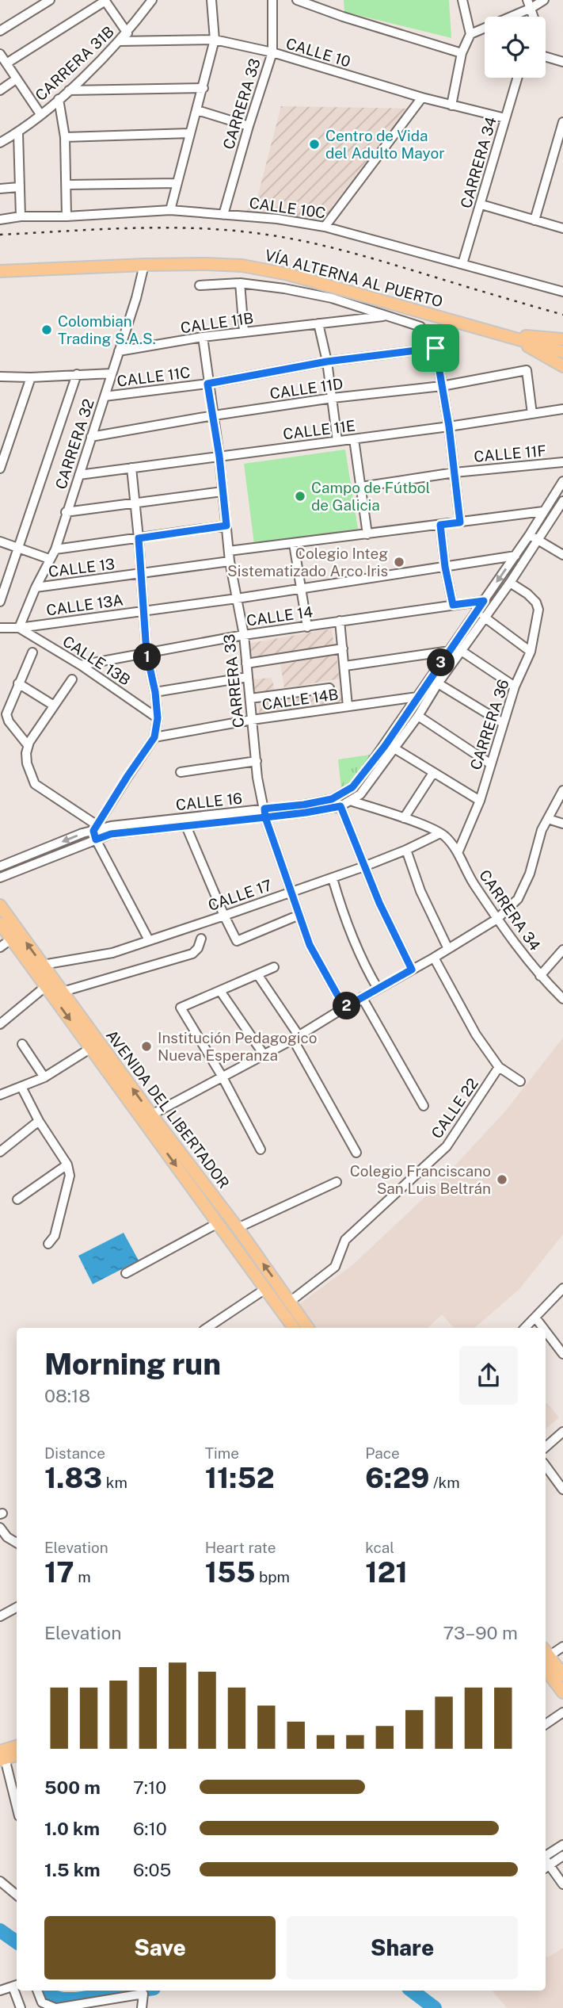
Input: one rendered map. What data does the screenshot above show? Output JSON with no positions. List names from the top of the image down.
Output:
{
  "streets": {
    "main road": ["VÍA ALTERNA AL PUERTO", "AVENIDA DEL LIBERTADOR"],
    "street": [
      "CALLE 10",
      "CARRERA 31B",
      "CARRERA 33",
      "CARRERA 34",
      "CALLE 10C",
      "CALLE 11B",
      "CALLE 11C",
      "CALLE 11D",
      "CALLE 11E",
      "CARRERA 32",
      "CALLE 11F",
      "CALLE 13",
      "CALLE 13A",
      "CALLE 14",
      "CALLE 13B",
      "CALLE 14B",
      "CARRERA 36",
      "CALLE 16",
      "CALLE 17",
      "CALLE 22"
    ]
  },
  "crossings": [
    ["CALLE 10", "CARRERA 31B"],
    ["CALLE 10", "CARRERA 33"],
    ["CALLE 10", "CARRERA 34"],
    ["CARRERA 33", "CALLE 10C"],
    ["CARRERA 33", "CALLE 11B"],
    ["CARRERA 33", "CALLE 11C"],
    ["CARRERA 33", "CALLE 11D"],
    ["CARRERA 33", "CALLE 11E"],
    ["CARRERA 33", "CALLE 13"],
    ["CARRERA 33", "CALLE 13A"],
    ["CARRERA 33", "CALLE 14"],
    ["CARRERA 33", "CALLE 14B"],
    ["CARRERA 33", "CALLE 16"],
    ["CARRERA 33", "CALLE 17"],
    ["CARRERA 34", "CALLE 10C"],
    ["CARRERA 34", "CARRERA 36"],
    ["CARRERA 34", "CALLE 17"],
    ["VÍA ALTERNA AL PUERTO", "CARRERA 32"],
    ["CALLE 11B", "CARRERA 32"],
    ["CALLE 11C", "CARRERA 32"],
    ["CALLE 11D", "CALLE 11E"],
    ["CALLE 11D", "CARRERA 32"],
    ["CALLE 11E", "CARRERA 32"],
    ["CARRERA 32", "CALLE 13"],
    ["CARRERA 32", "CALLE 13A"],
    ["CARRERA 32", "CALLE 13B"],
    ["CALLE 13A", "CALLE 13B"],
    ["CALLE 13A", "CALLE 16"],
    ["CALLE 14", "CALLE 13B"],
    ["CALLE 14", "CALLE 16"],
    ["CALLE 14B", "CALLE 16"],
    ["CARRERA 36", "CALLE 16"],
    ["CALLE 17", "AVENIDA DEL LIBERTADOR"],
    ["CALLE 22", "AVENIDA DEL LIBERTADOR"]
  ],
  "places": [
    "Centro de Vida del Adulto Mayor",
    "Colombian Trading S.A.S.",
    "Campo de Fútbol de Galicia",
    "Colegio Integ Sistematizado Arco Iris",
    "Institución Pedagogico Nueva Esperanza",
    "Colegio Franciscano San Luis Beltrán"
  ],
  "page": {
    "pins": ["1", "3", "2"],
    "heading": ["Morning run", "08:18"],
    "stats": [
      ["Distance", "1.83 km"],
      ["Time", "11:52"],
      ["Pace", "6:29 /km"],
      ["Elevation", "17 m"],
      ["Heart rate", "155 bpm"],
      ["kcal", "121"]
    ],
    "chart": ["Elevation", "73–90 m"],
    "list": [
      {
        "name": "500 m",
        "note": "7:10"
      },
      {
        "name": "1.0 km",
        "note": "6:10"
      },
      {
        "name": "1.5 km",
        "note": "6:05"
      }
    ],
    "buttons": ["Save", "Share"]
  }
}
